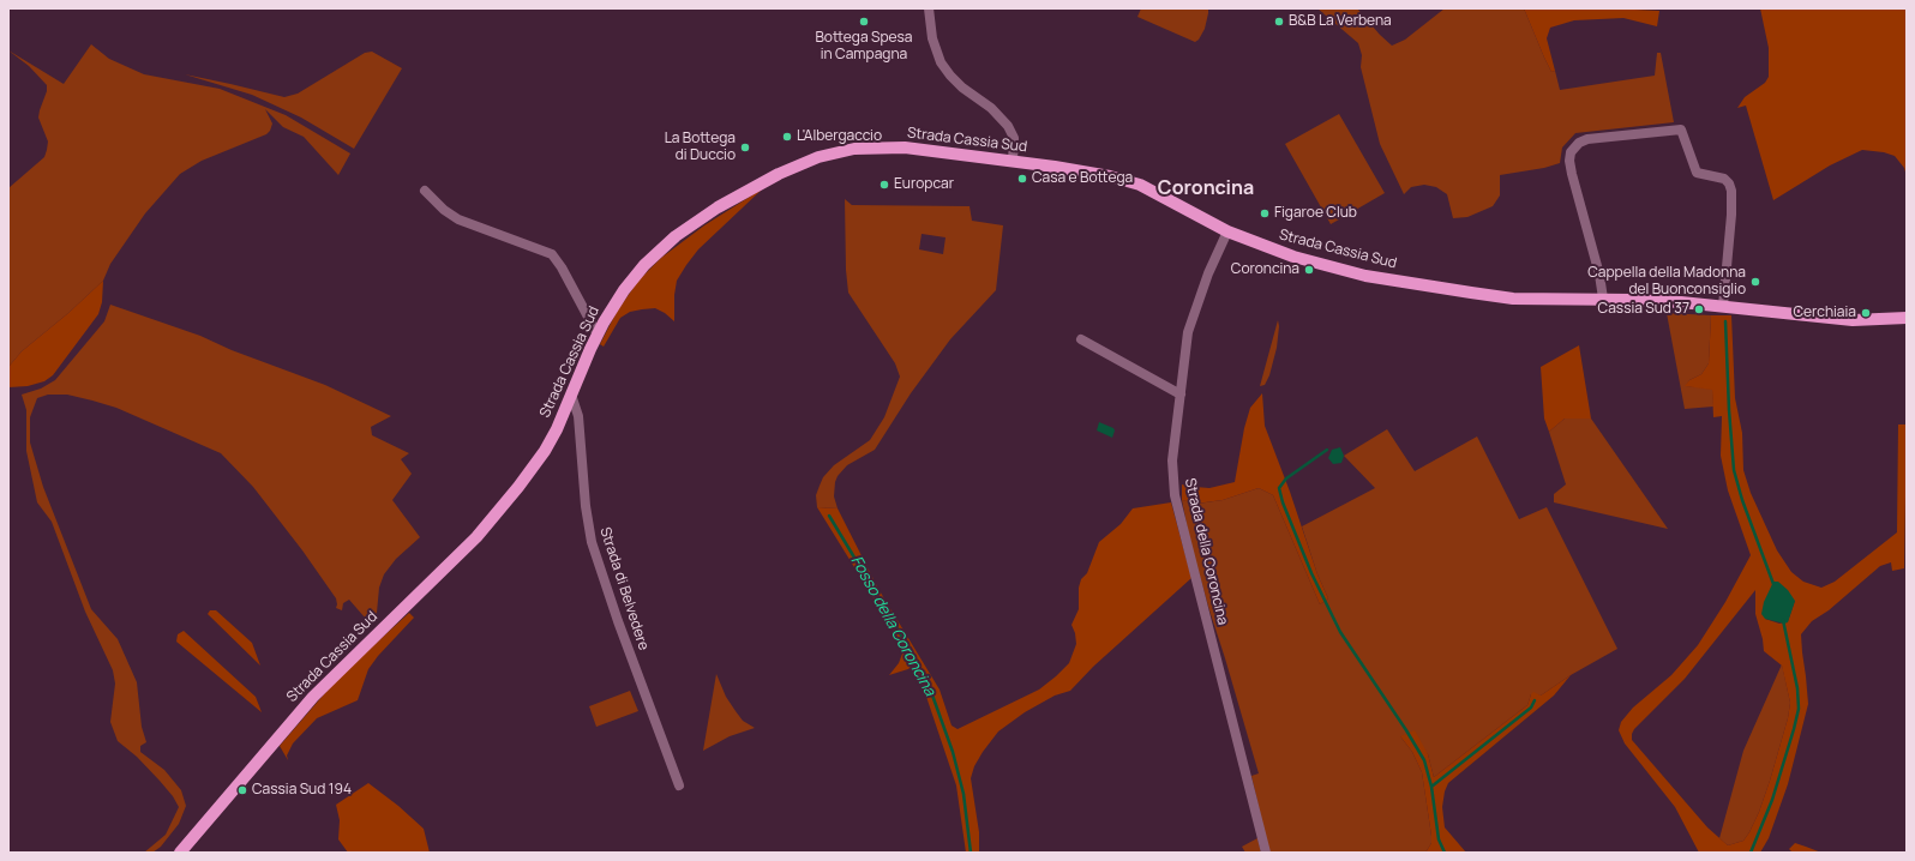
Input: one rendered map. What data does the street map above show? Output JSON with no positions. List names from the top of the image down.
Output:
{
  "streets": {
    "main road": ["Strada Cassia Sud"],
    "street": ["Strada della Coroncina", "Strada di Belvedere"]
  },
  "crossings": [
    ["Strada Cassia Sud", "Strada della Coroncina"],
    ["Strada Cassia Sud", "Strada di Belvedere"]
  ],
  "districts": ["Coroncina"],
  "water": ["Fosso della Coroncina"],
  "places": [
    "Bottega Spesa in Campagna",
    "B&B La Verbena",
    "L'Albergaccio",
    "La Bottega di Duccio",
    "Casa e Bottega",
    "Europcar",
    "Figaroe Club",
    "Coroncina",
    "Cappella della Madonna del Buonconsiglio",
    "Cassia Sud 37",
    "Cerchiaia",
    "Cassia Sud 194"
  ]
}
